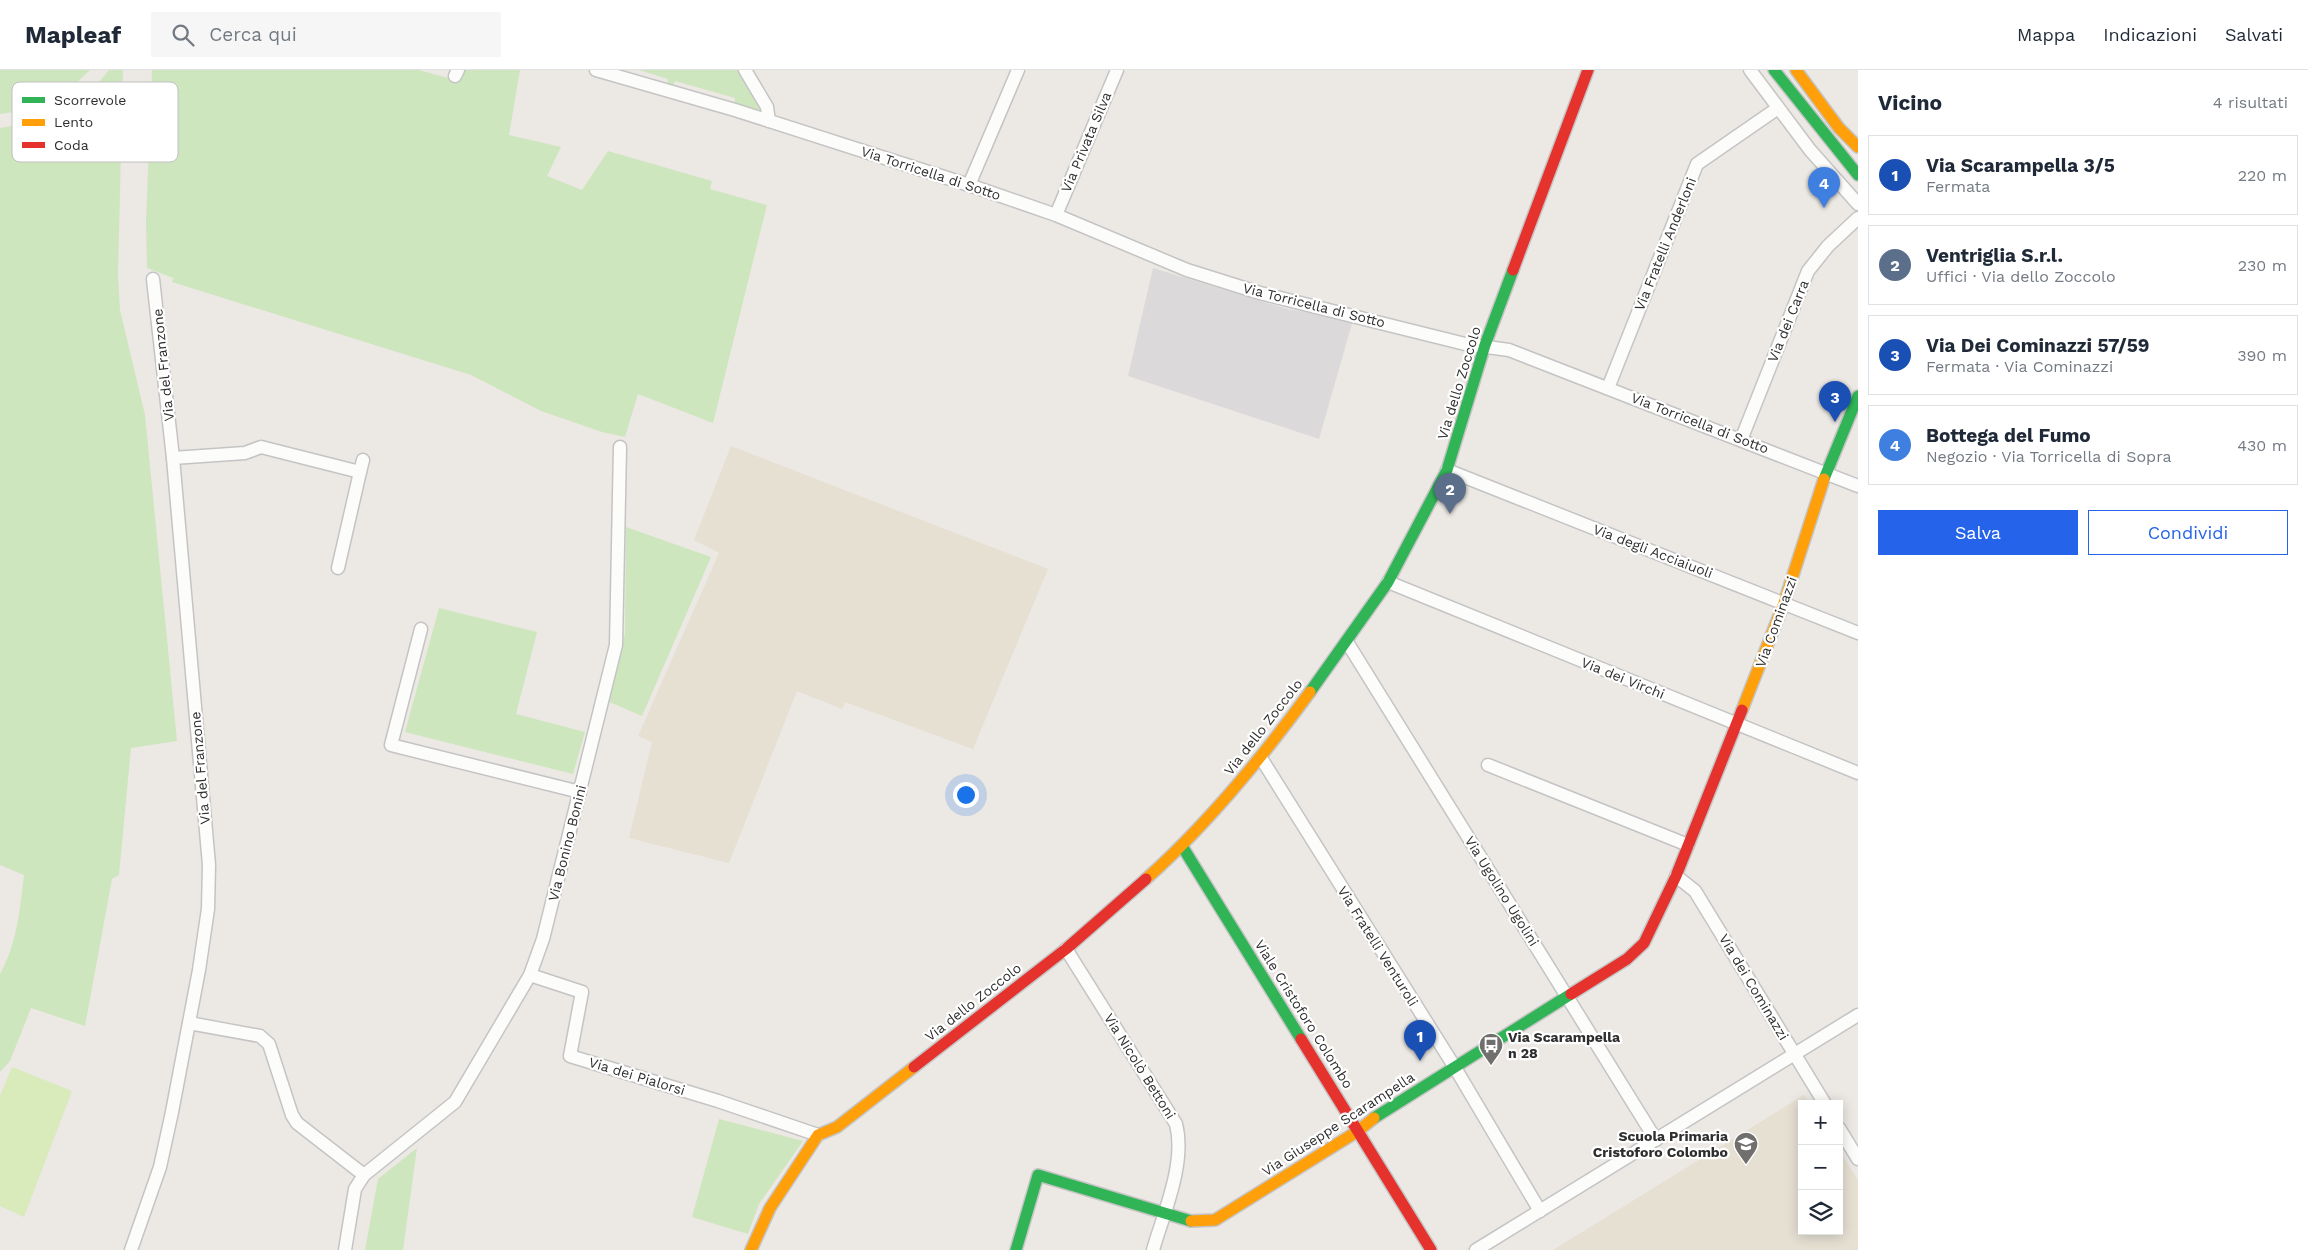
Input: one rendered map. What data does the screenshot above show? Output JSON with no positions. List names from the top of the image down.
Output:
{
  "streets": {
    "street": [
      "Via Privata Silva",
      "Via Torricella di Sotto",
      "Via Fratelli Anderloni",
      "Via dei Carra",
      "Via del Franzone",
      "Via dello Zoccolo",
      "Via degli Acciaiuoli",
      "Via Cominazzi",
      "Via dei Virchi",
      "Via Bonino Bonini",
      "Via Ugolino Ugolini",
      "Via Fratelli Venturoli",
      "Via dei Cominazzi",
      "Viale Cristoforo Colombo",
      "Via Nicolò Bettoni",
      "Via dei Pialorsi",
      "Via Giuseppe Scarampella"
    ]
  },
  "crossings": [
    ["Via Privata Silva", "Via Torricella di Sotto"],
    ["Via Torricella di Sotto", "Via Fratelli Anderloni"],
    ["Via Torricella di Sotto", "Via dei Carra"],
    ["Via Torricella di Sotto", "Via dello Zoccolo"],
    ["Via Torricella di Sotto", "Via Cominazzi"],
    ["Via dello Zoccolo", "Via degli Acciaiuoli"],
    ["Via dello Zoccolo", "Via dei Virchi"],
    ["Via dello Zoccolo", "Via Ugolino Ugolini"],
    ["Via dello Zoccolo", "Via Fratelli Venturoli"],
    ["Via dello Zoccolo", "Viale Cristoforo Colombo"],
    ["Via dello Zoccolo", "Via Nicolò Bettoni"],
    ["Via dello Zoccolo", "Via dei Pialorsi"],
    ["Via degli Acciaiuoli", "Via Cominazzi"],
    ["Via Cominazzi", "Via dei Virchi"],
    ["Via Cominazzi", "Via dei Cominazzi"],
    ["Via Cominazzi", "Via Giuseppe Scarampella"],
    ["Via Bonino Bonini", "Via dei Pialorsi"],
    ["Via Ugolino Ugolini", "Via Giuseppe Scarampella"],
    ["Via Fratelli Venturoli", "Via Giuseppe Scarampella"],
    ["Via dei Cominazzi", "Via Giuseppe Scarampella"],
    ["Viale Cristoforo Colombo", "Via Giuseppe Scarampella"],
    ["Via Nicolò Bettoni", "Via Giuseppe Scarampella"]
  ],
  "places": {
    "bus stop": ["Via Scarampella n 28"],
    "school or university": ["Scuola Primaria Cristoforo Colombo"]
  },
  "legend": ["Scorrevole", "Lento", "Coda"],
  "page": {
    "header": "Mapleaf",
    "search": "Cerca qui",
    "nav": ["Mappa", "Indicazioni", "Salvati"],
    "heading": ["Vicino", "4 risultati"],
    "list": [
      {
        "mark": "1",
        "name": "Via Scarampella 3/5",
        "note": "Fermata",
        "value": "220 m"
      },
      {
        "mark": "2",
        "name": "Ventriglia S.r.l.",
        "note": "Uffici · Via dello Zoccolo",
        "value": "230 m"
      },
      {
        "mark": "3",
        "name": "Via Dei Cominazzi 57/59",
        "note": "Fermata · Via Cominazzi",
        "value": "390 m"
      },
      {
        "mark": "4",
        "name": "Bottega del Fumo",
        "note": "Negozio · Via Torricella di Sopra",
        "value": "430 m"
      }
    ],
    "pins": [
      "4",
      "3",
      "2",
      "1"
    ],
    "buttons": ["Salva", "Condividi"],
    "map_buttons": ["+", "−"]
  }
}
